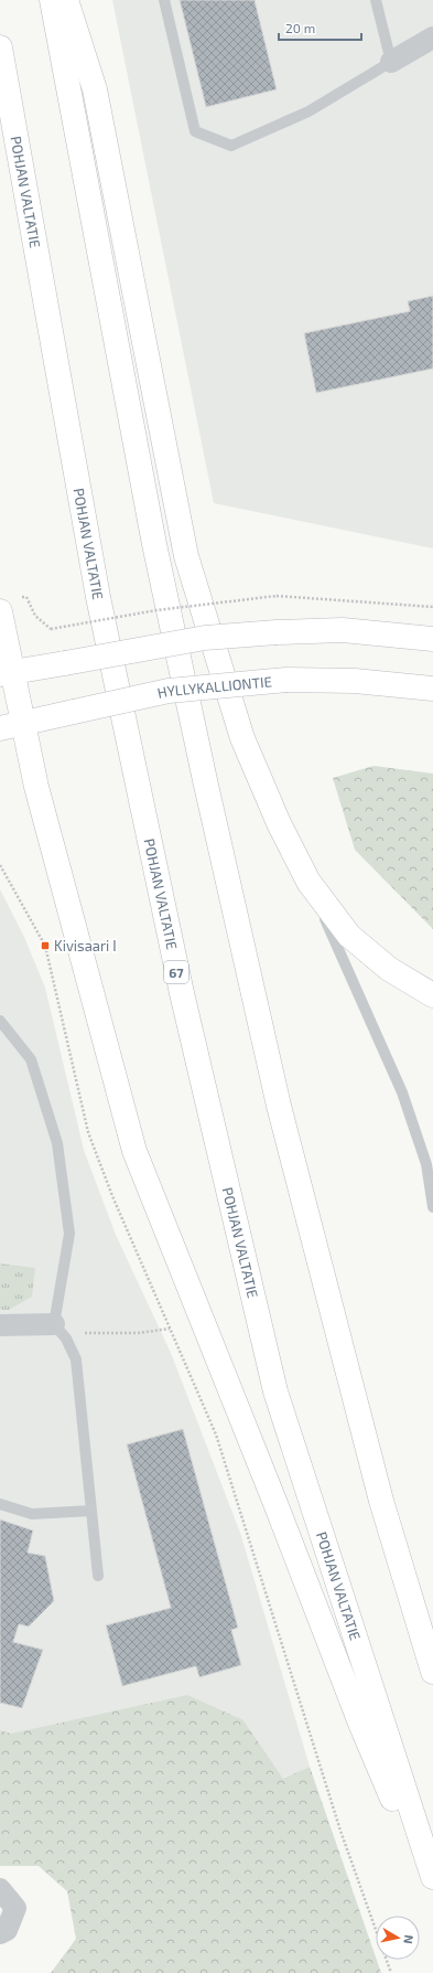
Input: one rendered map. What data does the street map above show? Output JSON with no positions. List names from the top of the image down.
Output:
{
  "streets": {
    "main road": ["POHJAN VALTATIE", "HYLLYKALLIONTIE", "67"]
  },
  "places": {
    "transit": ["Kivisaari I"]
  },
  "scale_bar": "20 m",
  "north": "right"
}
